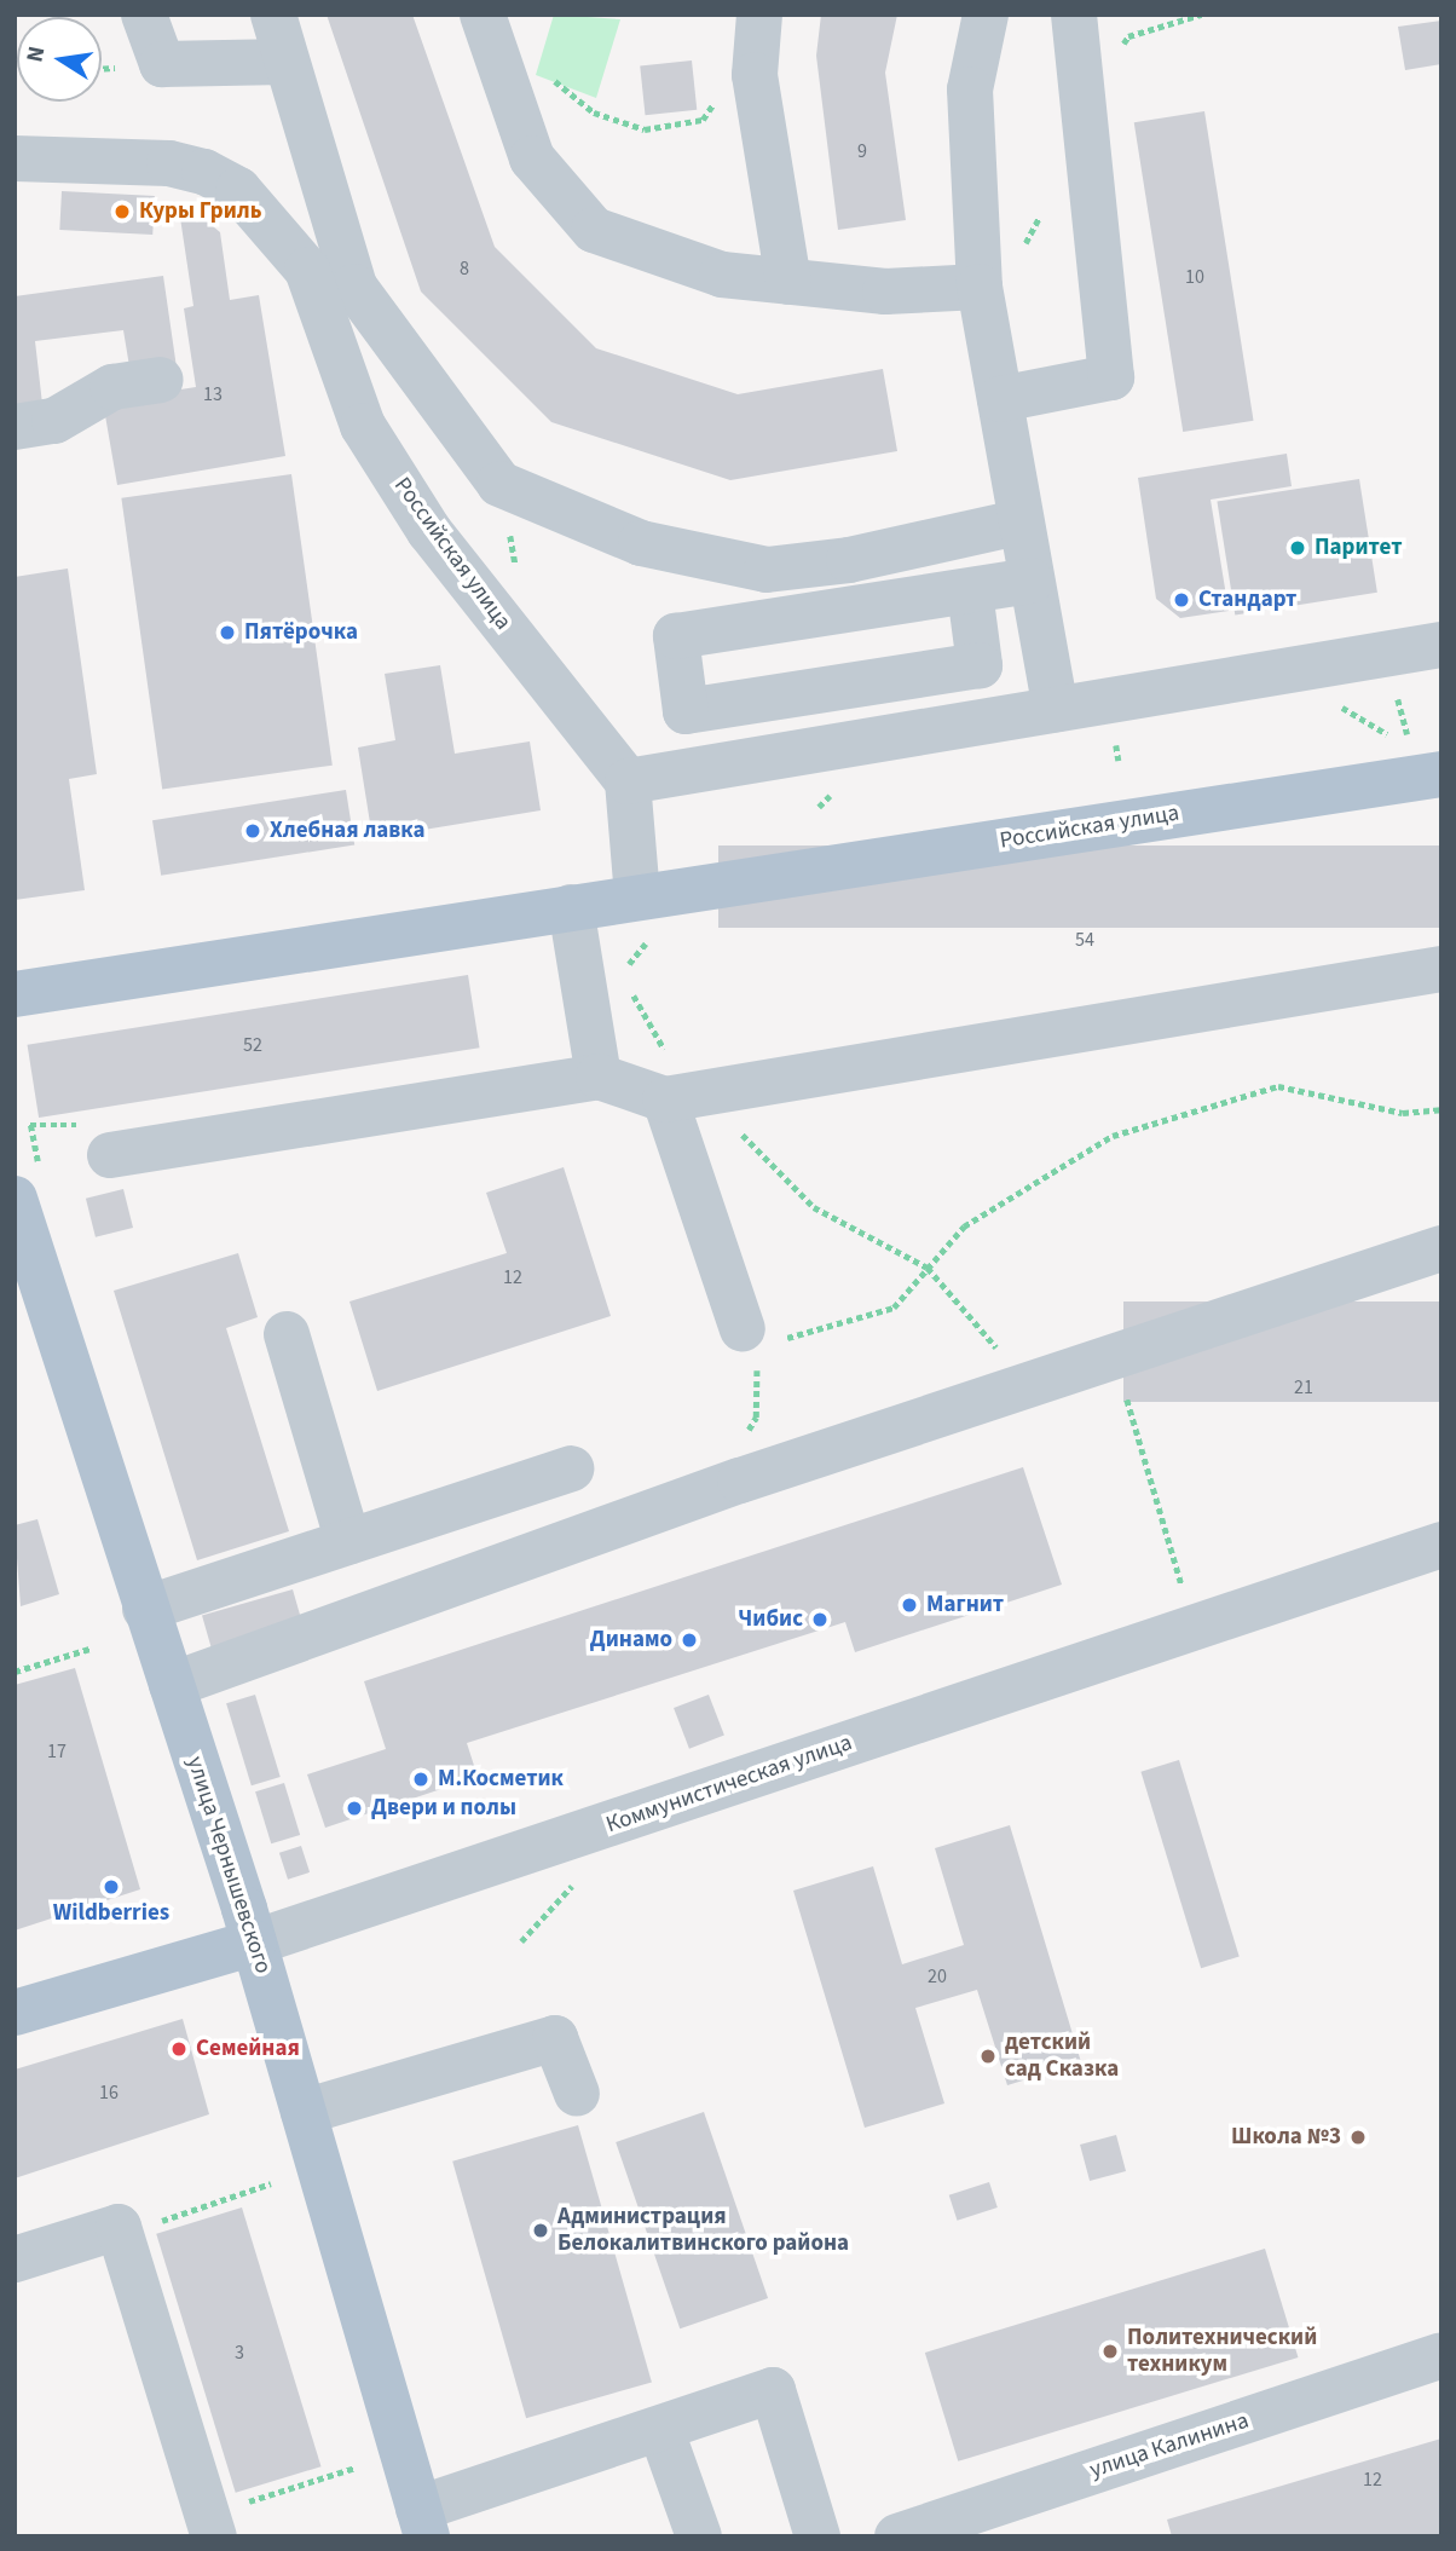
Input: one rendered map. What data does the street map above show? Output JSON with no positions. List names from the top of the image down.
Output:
{
  "streets": {
    "main road": ["Российская улица", "Коммунистическая улица", "улица Чернышевского"],
    "street": ["улица Калинина"]
  },
  "crossings": [
    ["Коммунистическая улица", "улица Чернышевского"]
  ],
  "places": [
    "Куры Гриль",
    "Паритет",
    "Стандарт",
    "Пятёрочка",
    "Хлебная лавка",
    "Магнит",
    "Чибис",
    "Динамо",
    "М.Косметик",
    "Двери и полы",
    "Wildberries",
    "Семейная",
    "детский сад Сказка",
    "Школа №3",
    "Администрация Белокалитвинского района",
    "Политехнический техникум"
  ],
  "house_numbers": [
    "9",
    "8",
    "10",
    "13",
    "54",
    "52",
    "12",
    "21",
    "17",
    "20",
    "16",
    "3",
    "12"
  ],
  "north": "left"
}
